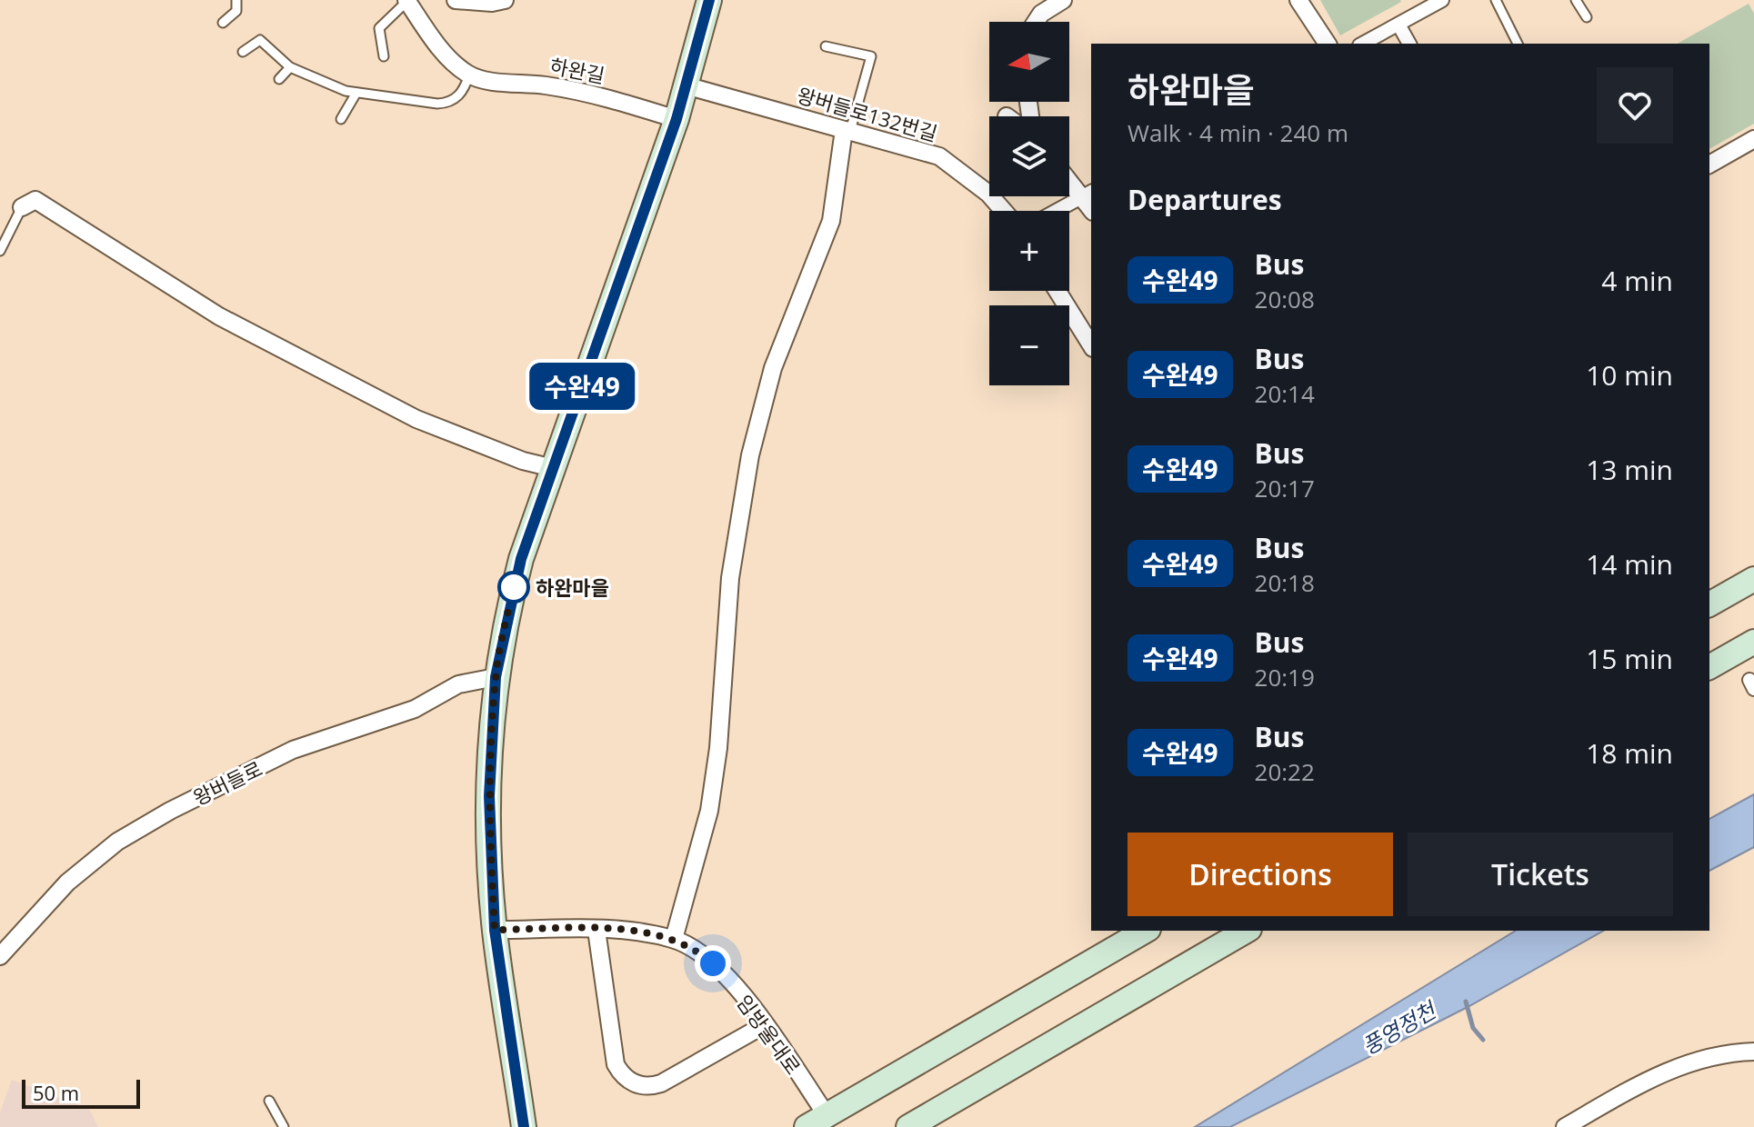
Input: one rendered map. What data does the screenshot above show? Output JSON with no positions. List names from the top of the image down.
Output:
{
  "streets": {
    "main road": ["임방울대로"],
    "street": ["하완길", "왕버들로132번길", "왕버들로"]
  },
  "water": ["풍영정천"],
  "places": ["하완마을"],
  "lines": ["bus line 수완49"],
  "scale_bar": "50 m",
  "north": "left",
  "page": {
    "on_map": "수완49",
    "map_buttons": ["+", "−"],
    "heading": [
      ["하완마을", "Walk · 4 min · 240 m"],
      "Departures"
    ],
    "list": [
      {
        "mark": "수완49",
        "name": "Bus",
        "note": "20:08",
        "value": "4 min"
      },
      {
        "mark": "수완49",
        "name": "Bus",
        "note": "20:14",
        "value": "10 min"
      },
      {
        "mark": "수완49",
        "name": "Bus",
        "note": "20:17",
        "value": "13 min"
      },
      {
        "mark": "수완49",
        "name": "Bus",
        "note": "20:18",
        "value": "14 min"
      },
      {
        "mark": "수완49",
        "name": "Bus",
        "note": "20:19",
        "value": "15 min"
      },
      {
        "mark": "수완49",
        "name": "Bus",
        "note": "20:22",
        "value": "18 min"
      }
    ],
    "buttons": ["Directions", "Tickets"],
    "scale": "50 m"
  }
}
